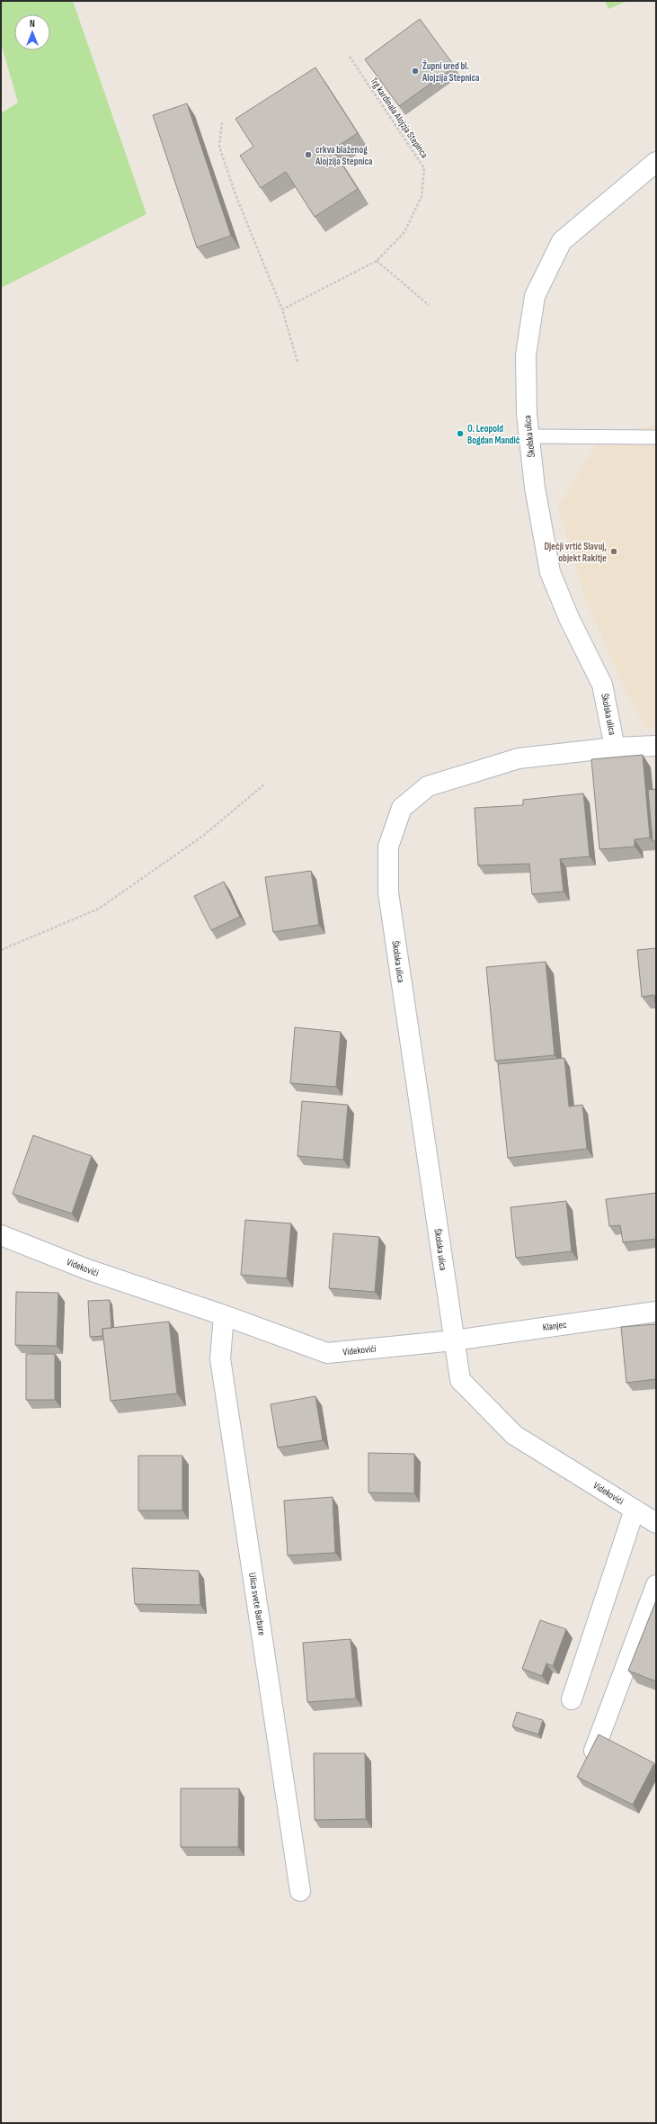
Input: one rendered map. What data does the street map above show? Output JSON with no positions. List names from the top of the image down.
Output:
{
  "streets": {
    "street": [
      "Školska ulica",
      "Videkovići",
      "Klanjec",
      "Ulica svete Barbare"
    ],
    "path": ["Trg kardinala Alojzja Stepinca"]
  },
  "crossings": [
    ["Školska ulica", "Videkovići"],
    ["Školska ulica", "Klanjec"],
    ["Videkovići", "Klanjec"],
    ["Videkovići", "Ulica svete Barbare"]
  ],
  "places": [
    "Župni ured bl. Alojzija Stepnica",
    "crkva blaženog Alojzija Stepnica",
    "O. Leopold Bogdan Mandić",
    "Dječji vrtić Slavuj, objekt Rakitje"
  ],
  "north": "top"
}
